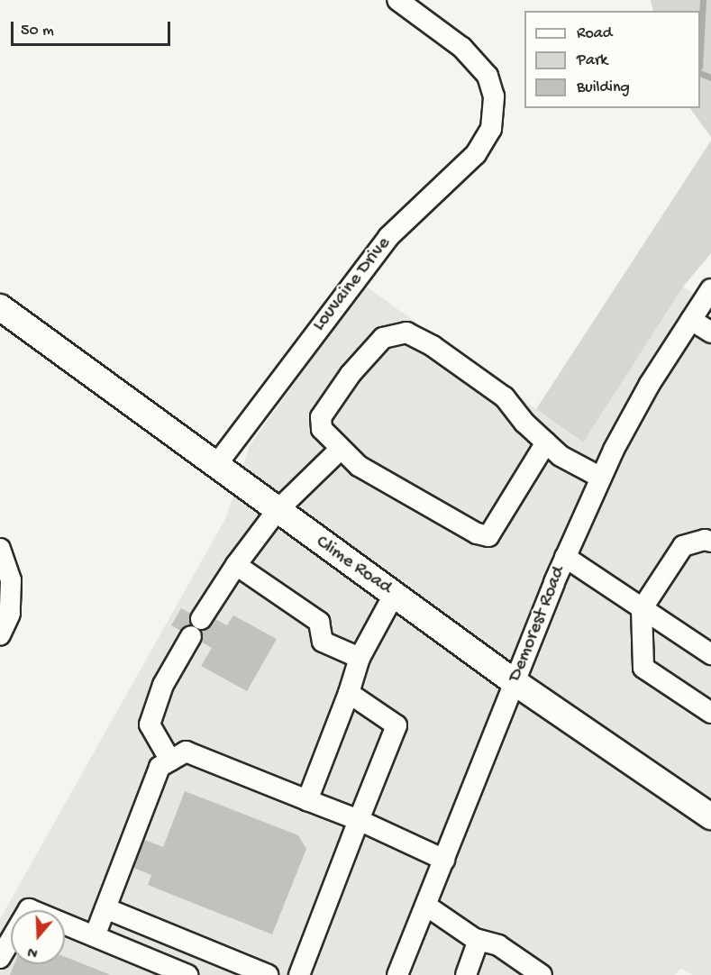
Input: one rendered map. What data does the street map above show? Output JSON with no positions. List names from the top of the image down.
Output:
{
  "streets": {
    "main road": ["Clime Road"],
    "street": ["Louvaine Drive", "Demorest Road"]
  },
  "crossings": [
    ["Louvaine Drive", "Clime Road"],
    ["Clime Road", "Demorest Road"]
  ],
  "legend": ["Road", "Park", "Building"],
  "scale_bar": "50 m",
  "north": "bottom"
}
